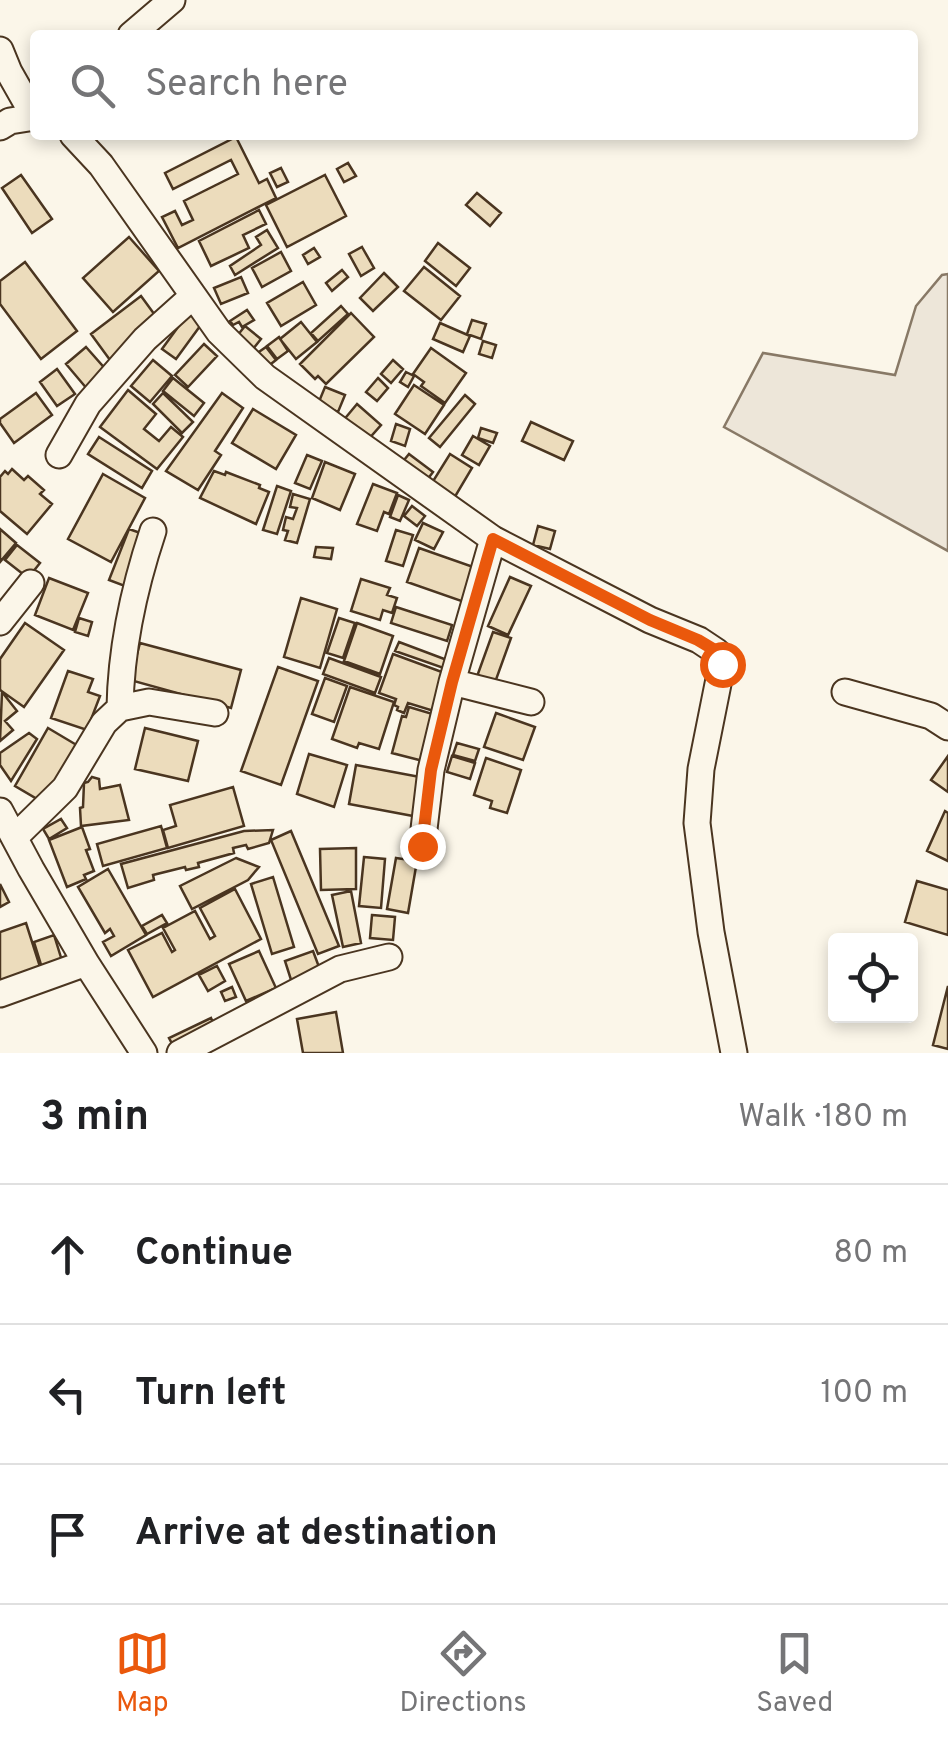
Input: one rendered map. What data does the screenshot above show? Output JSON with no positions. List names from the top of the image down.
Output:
{
  "page": {
    "search": "Search here",
    "heading": ["3 min", "Walk · 180 m"],
    "list": [
      ["Continue", "80 m"],
      ["Turn left", "100 m"],
      "Arrive at destination"
    ],
    "nav": ["Map", "Directions", "Saved"]
  }
}
